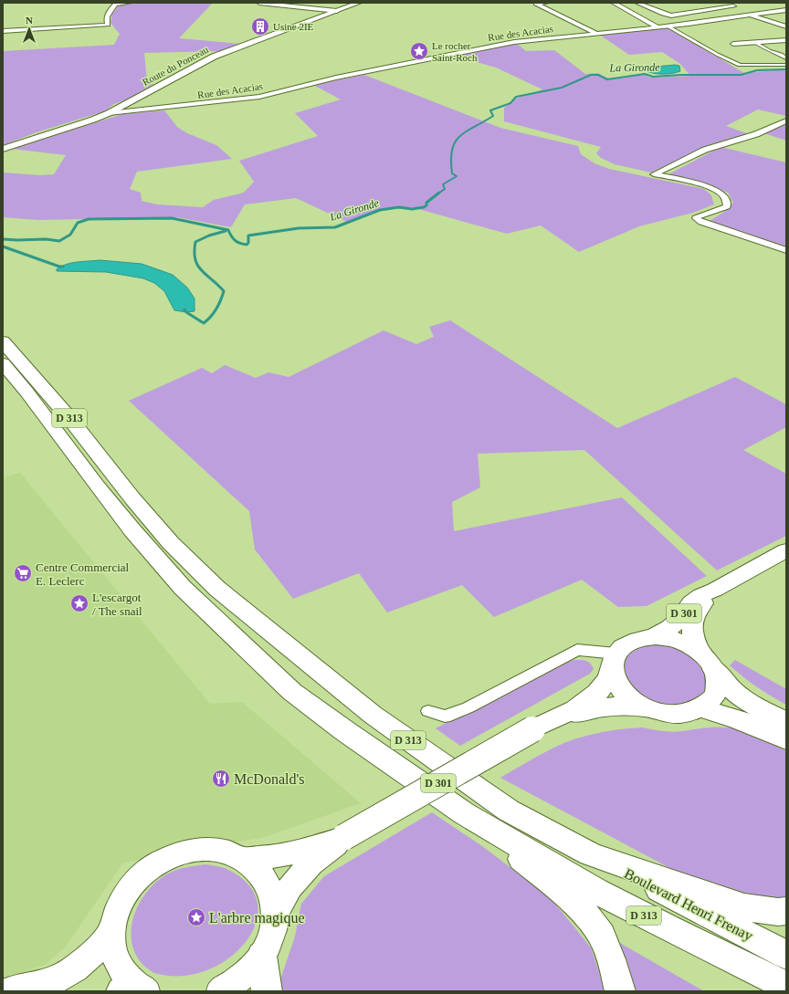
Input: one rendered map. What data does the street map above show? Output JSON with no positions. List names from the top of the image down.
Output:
{
  "streets": {
    "highway": ["D 313", "Boulevard Henri Frenay"],
    "main road": ["D 301"],
    "street": ["Rue des Acacias", "Route du Ponceau"]
  },
  "crossings": [
    ["Rue des Acacias", "Route du Ponceau"],
    ["D 313", "Boulevard Henri Frenay"]
  ],
  "water": ["La Gironde"],
  "places": {
    "building": ["Usine 2IE"],
    "place": ["Le rocher Saint-Roch", "L'escargot / The snail", "L'arbre magique"],
    "supermarket": ["Centre Commercial E. Leclerc"],
    "restaurant": ["McDonald's"]
  },
  "north": "top"
}
